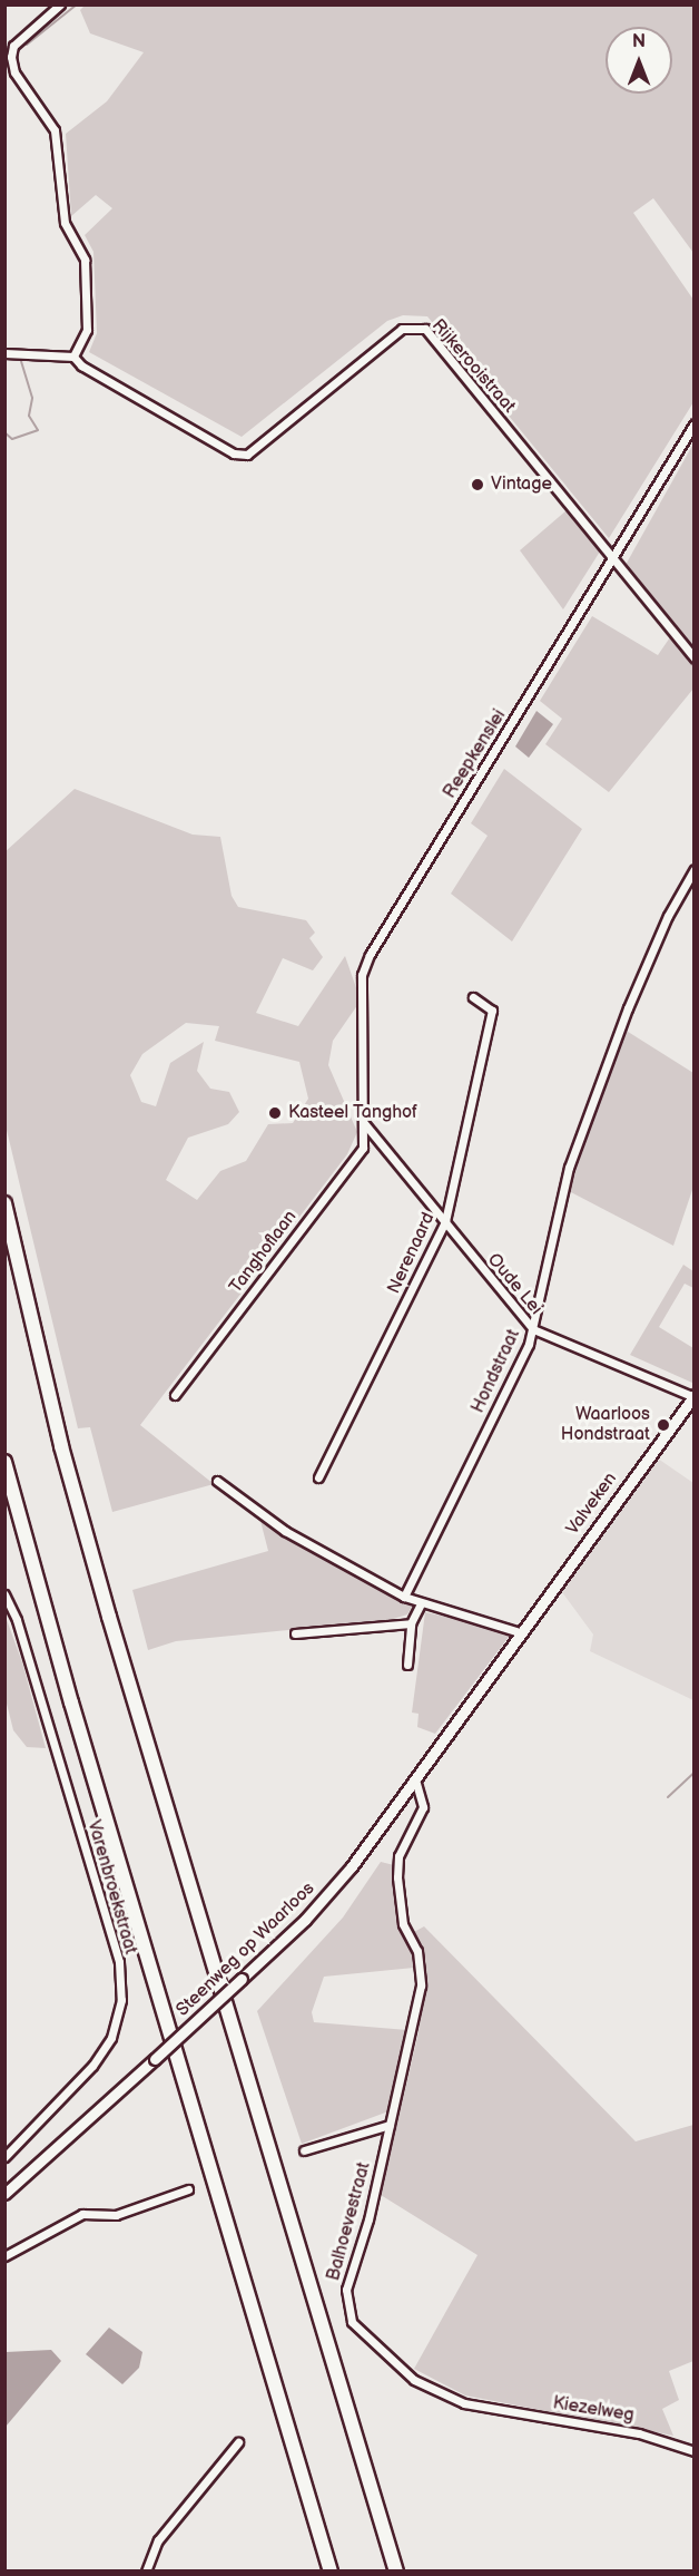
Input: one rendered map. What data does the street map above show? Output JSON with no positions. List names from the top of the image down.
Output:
{
  "streets": {
    "street": [
      "Rijkerooistraat",
      "Reepkenslei",
      "Tanghoflaan",
      "Nerenaard",
      "Oude Lei",
      "Hondstraat",
      "Valveken",
      "Varenbroekstraat",
      "Steenweg op Waarloos",
      "Balhoevestraat",
      "Kiezelweg"
    ]
  },
  "crossings": [
    ["Rijkerooistraat", "Reepkenslei"],
    ["Reepkenslei", "Tanghoflaan"],
    ["Reepkenslei", "Oude Lei"],
    ["Tanghoflaan", "Oude Lei"],
    ["Nerenaard", "Oude Lei"],
    ["Oude Lei", "Hondstraat"],
    ["Oude Lei", "Valveken"],
    ["Valveken", "Steenweg op Waarloos"],
    ["Steenweg op Waarloos", "Balhoevestraat"],
    ["Balhoevestraat", "Kiezelweg"]
  ],
  "places": ["Vintage", "Kasteel Tanghof", "Waarloos Hondstraat"],
  "north": "top"
}
